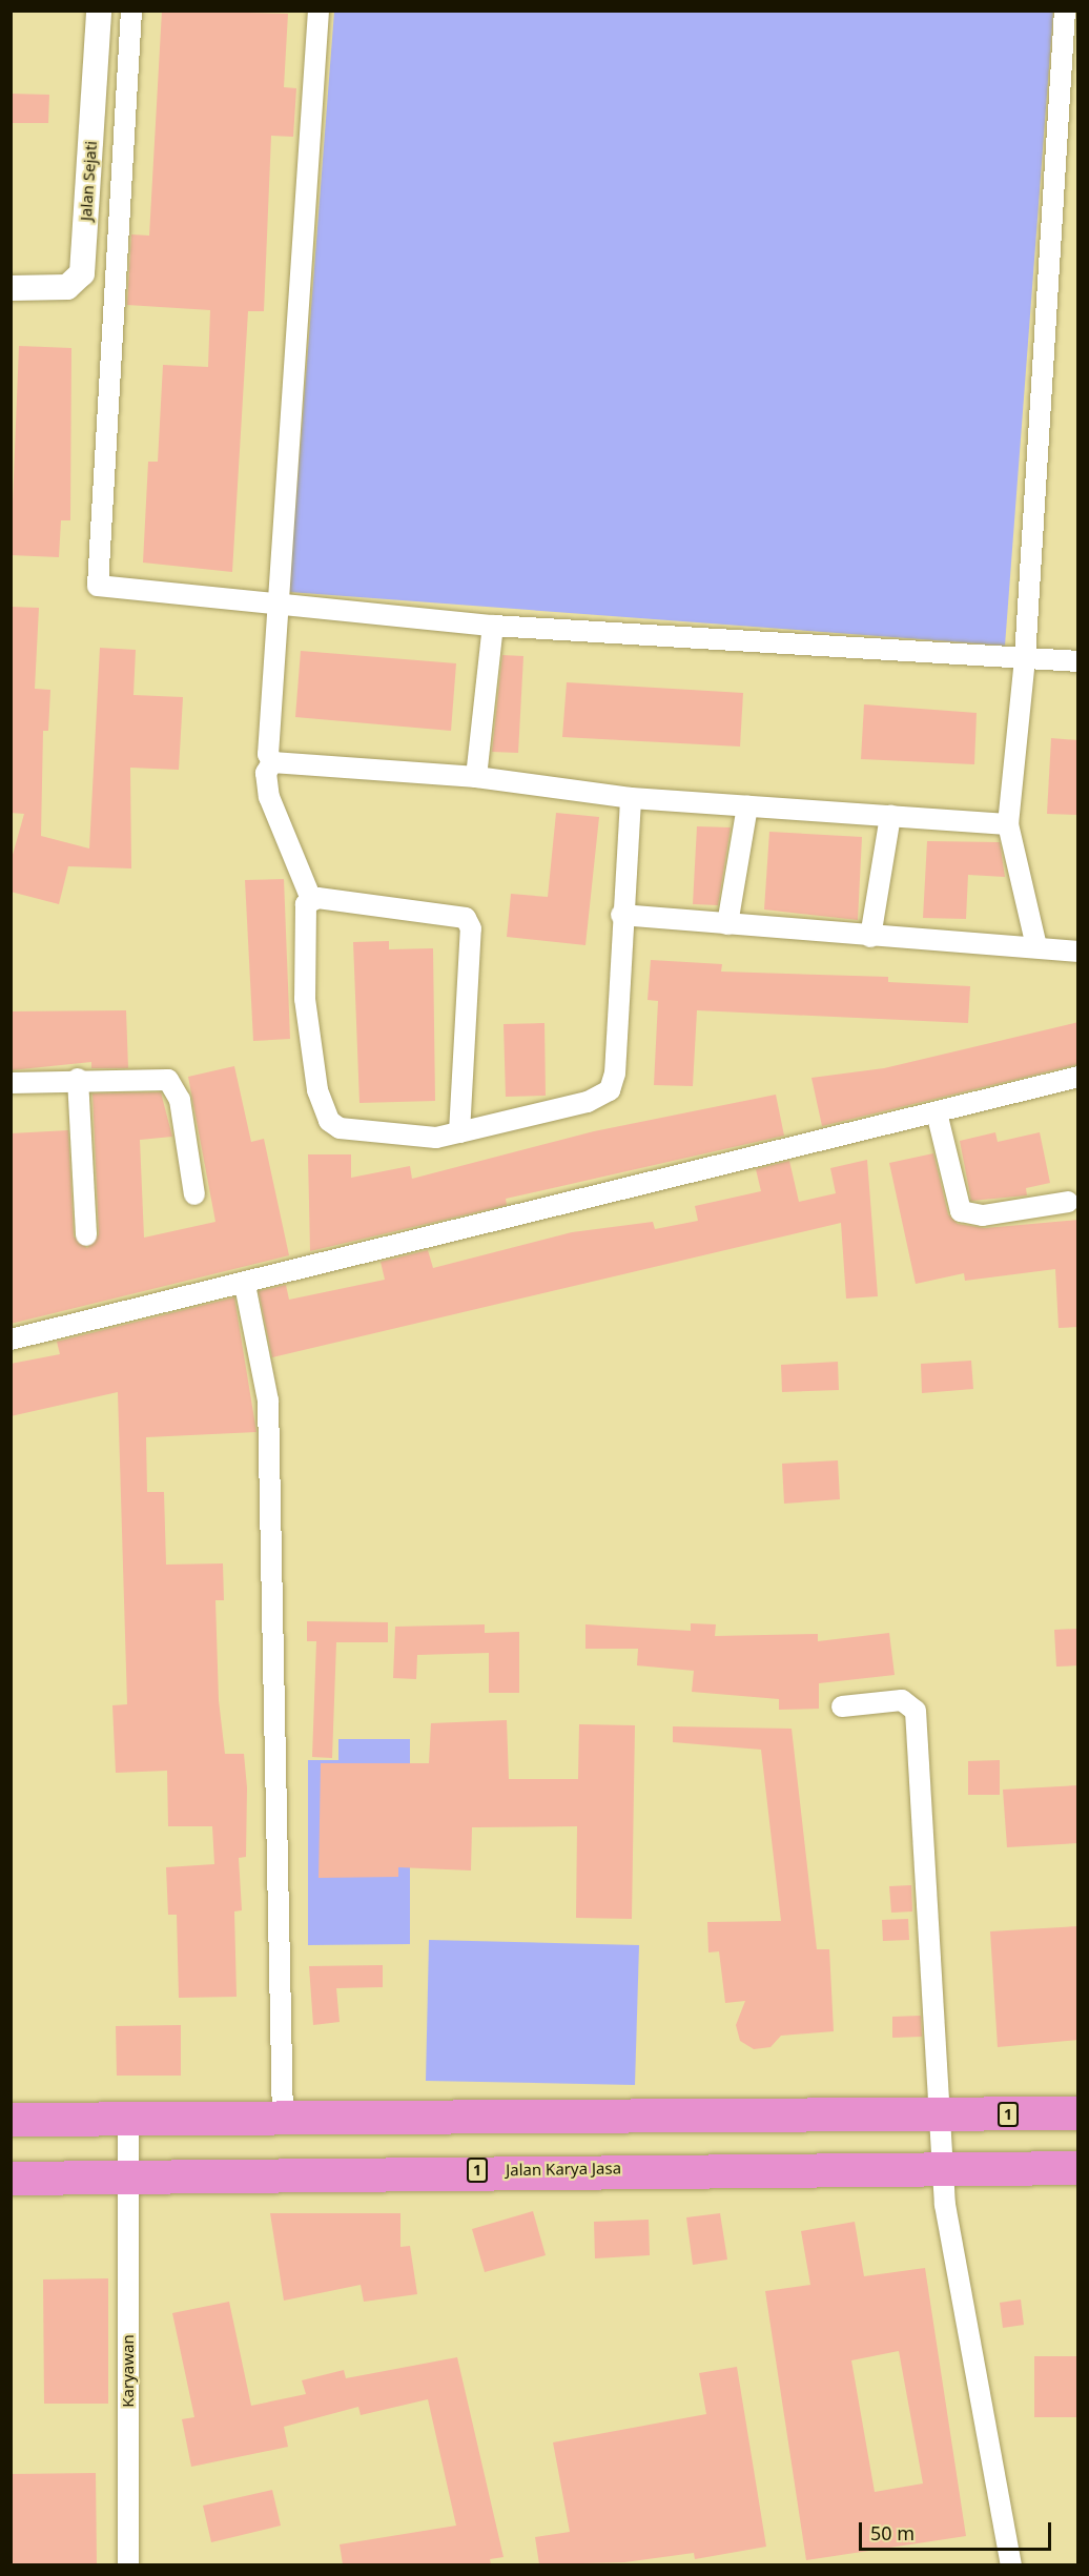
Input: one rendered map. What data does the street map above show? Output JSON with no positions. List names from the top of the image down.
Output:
{
  "streets": {
    "highway": ["1", "Jalan Karya Jasa"],
    "street": ["Jalan Sejati", "Karyawan"]
  },
  "crossings": [
    ["1", "Karyawan"],
    ["Jalan Karya Jasa", "Karyawan"]
  ],
  "scale_bar": "50 m"
}
